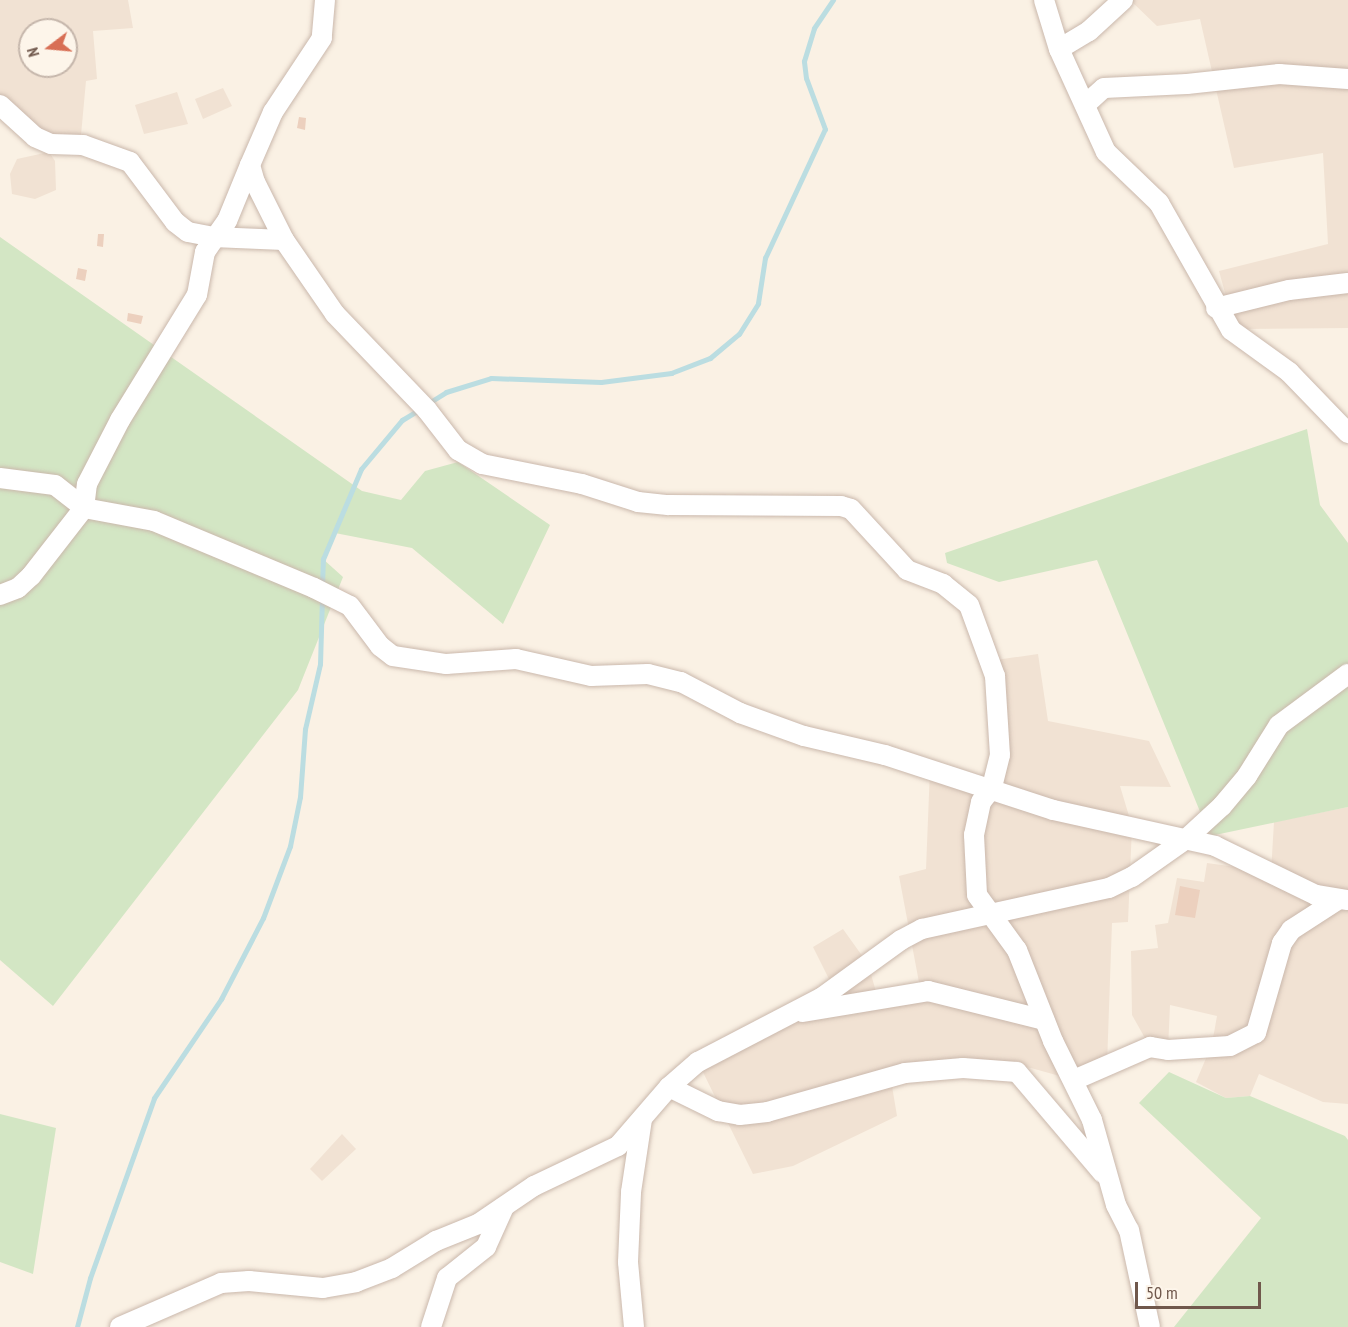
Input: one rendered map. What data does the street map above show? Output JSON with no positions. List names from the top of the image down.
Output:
{
  "scale_bar": "50 m",
  "north": "left"
}
